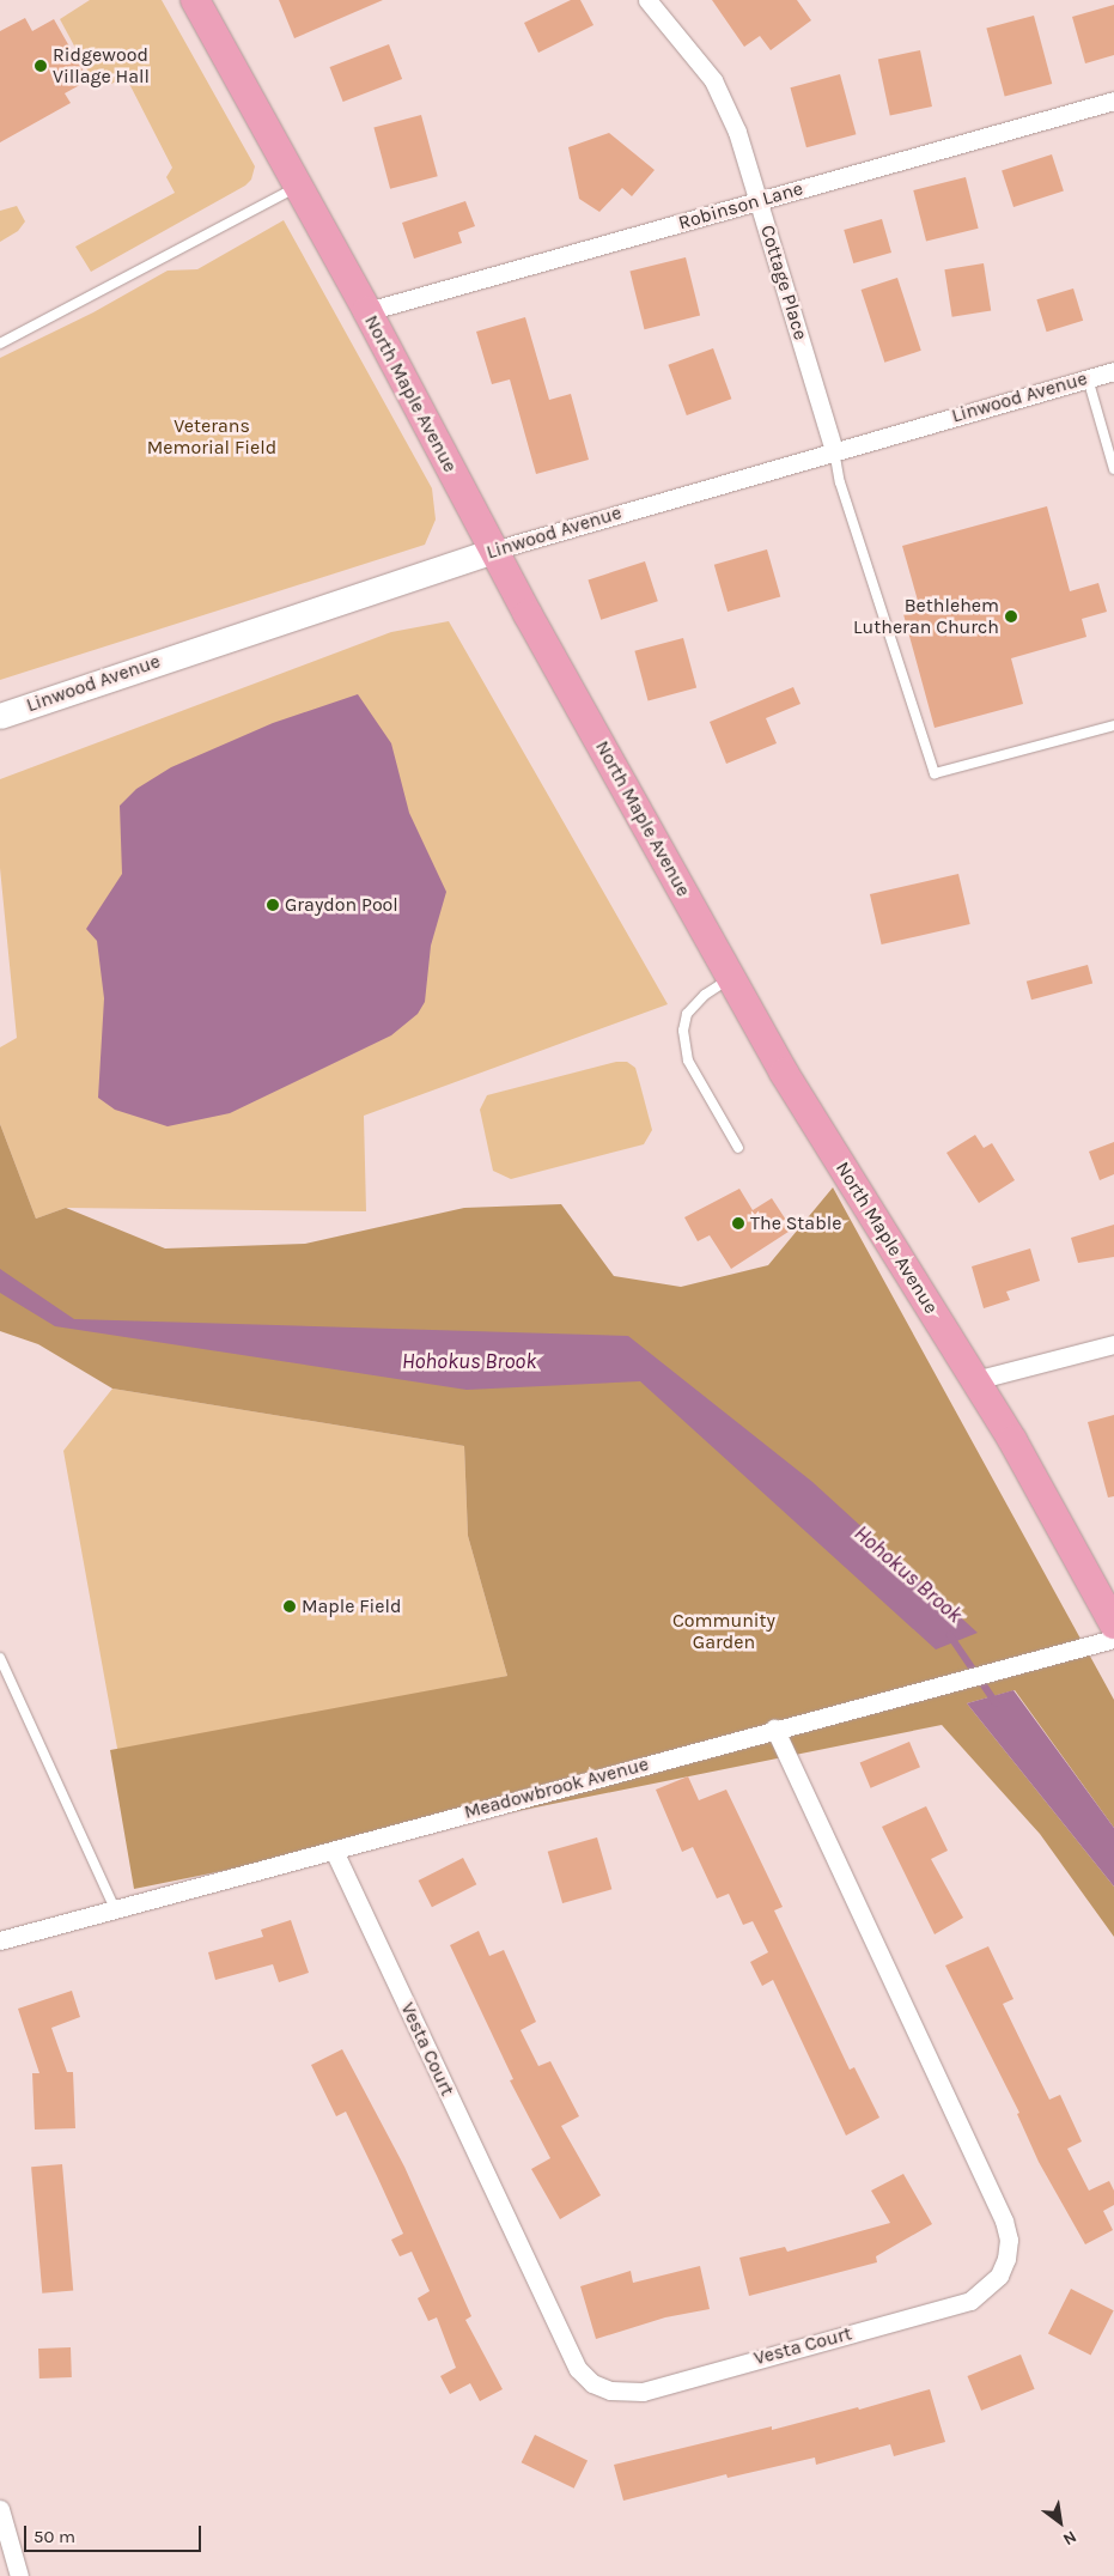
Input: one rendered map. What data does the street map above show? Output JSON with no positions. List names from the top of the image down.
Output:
{
  "streets": {
    "main road": ["North Maple Avenue", "Linwood Avenue"],
    "street": [
      "Robinson Lane",
      "Cottage Place",
      "Meadowbrook Avenue",
      "Vesta Court"
    ]
  },
  "crossings": [
    ["Robinson Lane", "Cottage Place"],
    ["Robinson Lane", "North Maple Avenue"],
    ["Cottage Place", "Linwood Avenue"],
    ["North Maple Avenue", "Linwood Avenue"],
    ["Meadowbrook Avenue", "Vesta Court"]
  ],
  "water": ["Hohokus Brook"],
  "parks": ["Veterans Memorial Field", "Community Garden"],
  "places": [
    "Ridgewood Village Hall",
    "Bethlehem Lutheran Church",
    "Graydon Pool",
    "The Stable",
    "Maple Field"
  ],
  "scale_bar": "50 m",
  "north": "bottom right"
}
